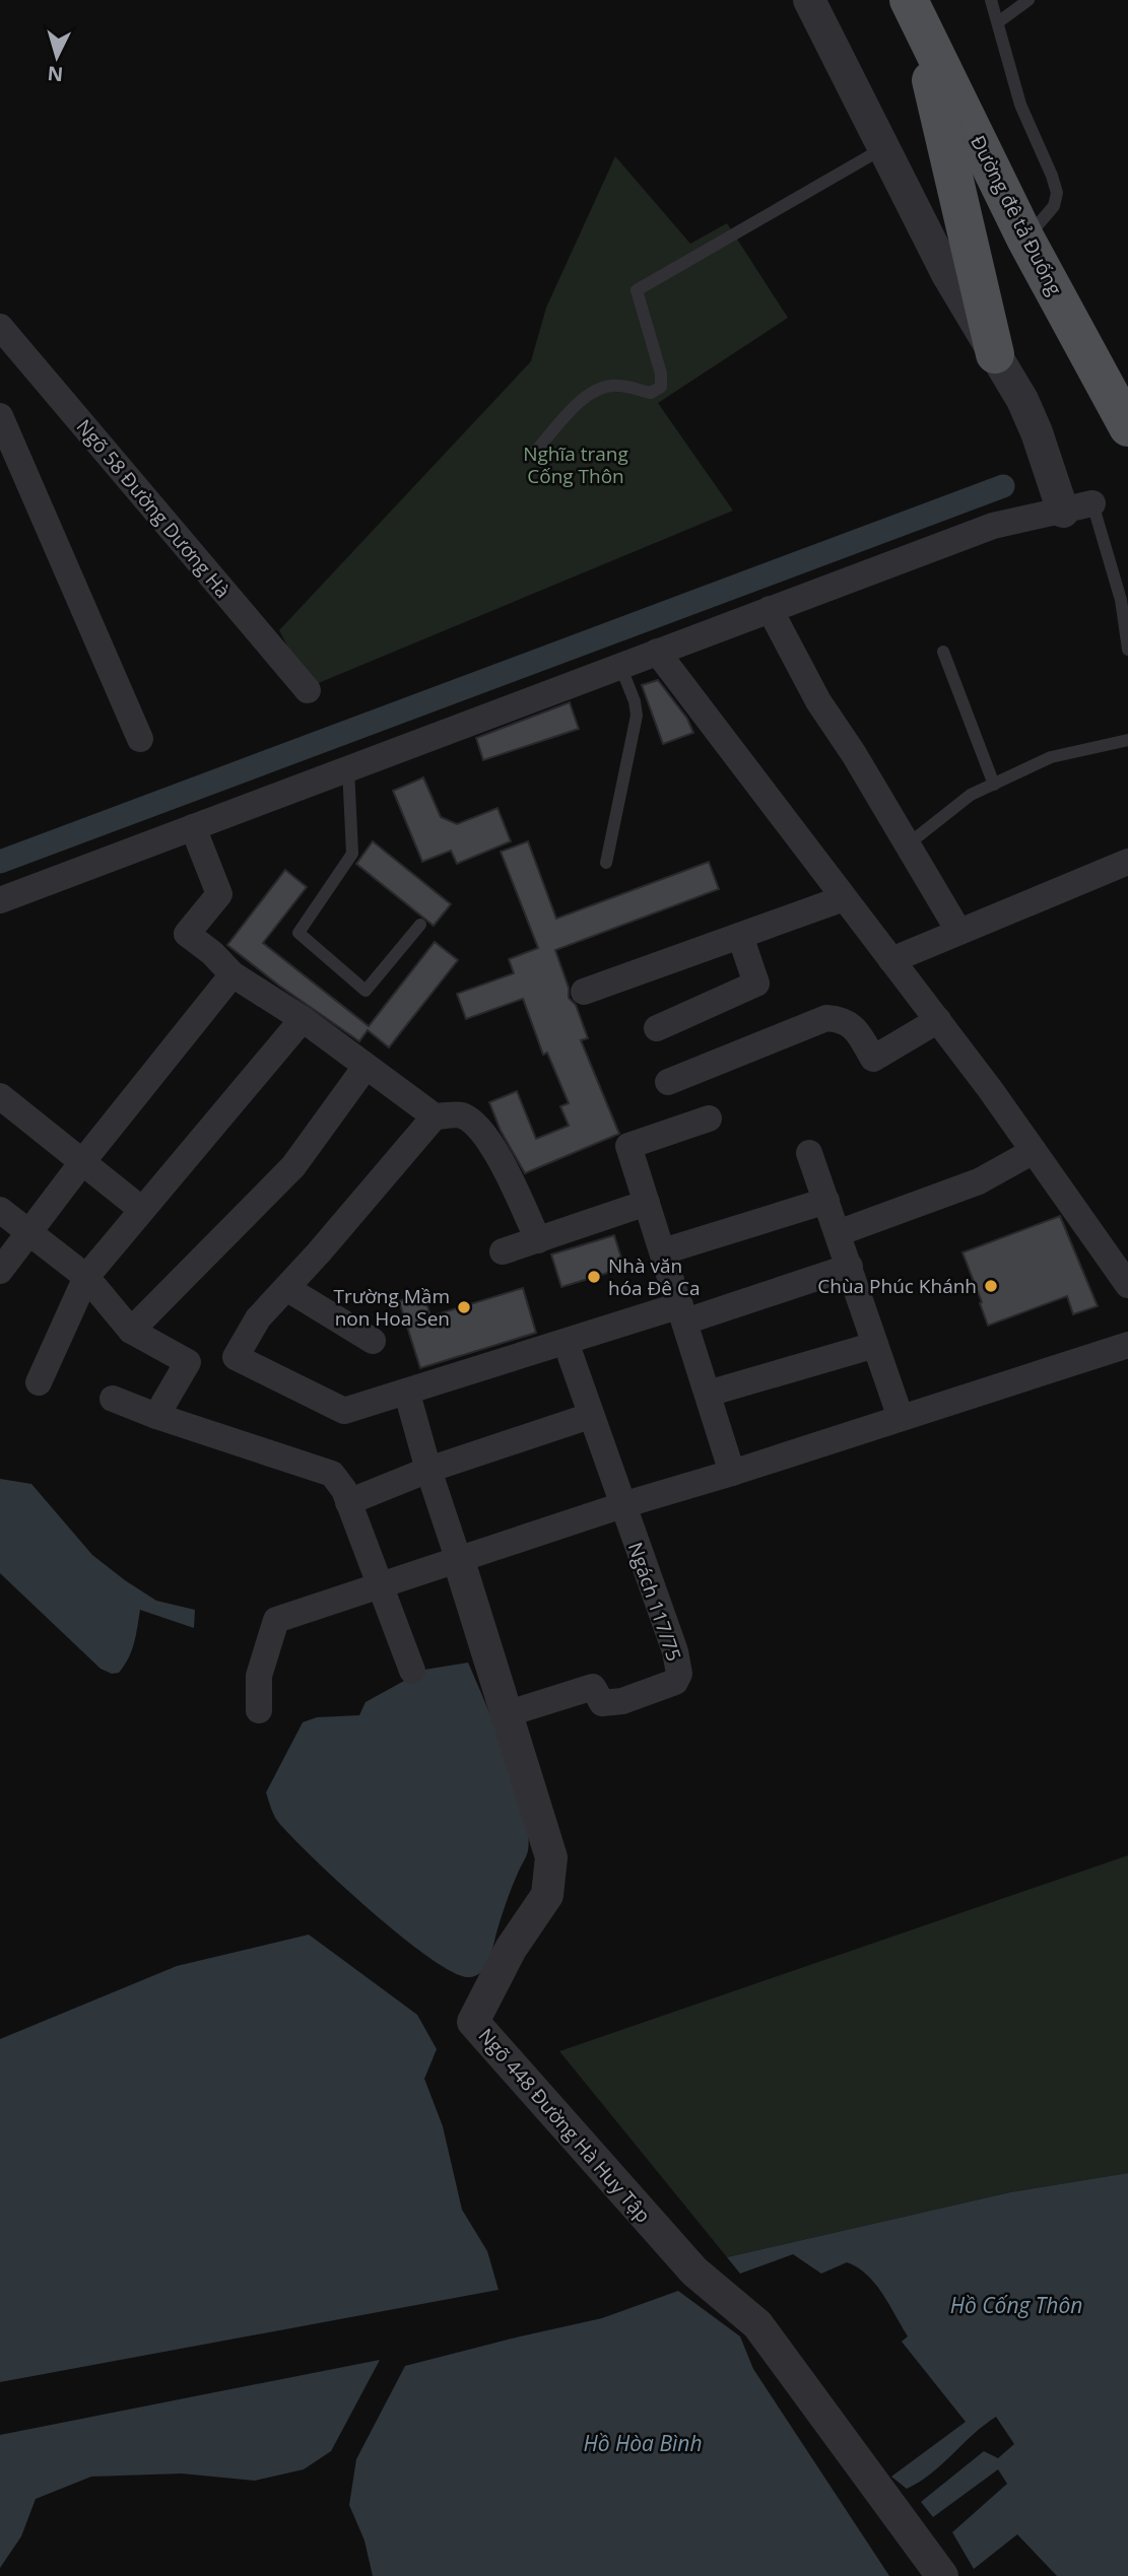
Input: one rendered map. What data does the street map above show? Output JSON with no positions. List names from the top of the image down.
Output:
{
  "streets": {
    "main road": ["Đường đê tả Đuống"],
    "street": ["Ngõ 58 Đường Dương Hà", "Ngách 117/75", "Ngõ 448 Đường Hà Huy Tập"]
  },
  "crossings": [
    ["Ngách 117/75", "Ngõ 448 Đường Hà Huy Tập"]
  ],
  "water": ["Hồ Cống Thôn", "Hồ Hòa Bình"],
  "parks": ["Nghĩa trang Cống Thôn"],
  "places": ["Nhà văn hóa Đê Ca", "Chùa Phúc Khánh", "Trường Mầm non Hoa Sen"],
  "north": "bottom"
}
